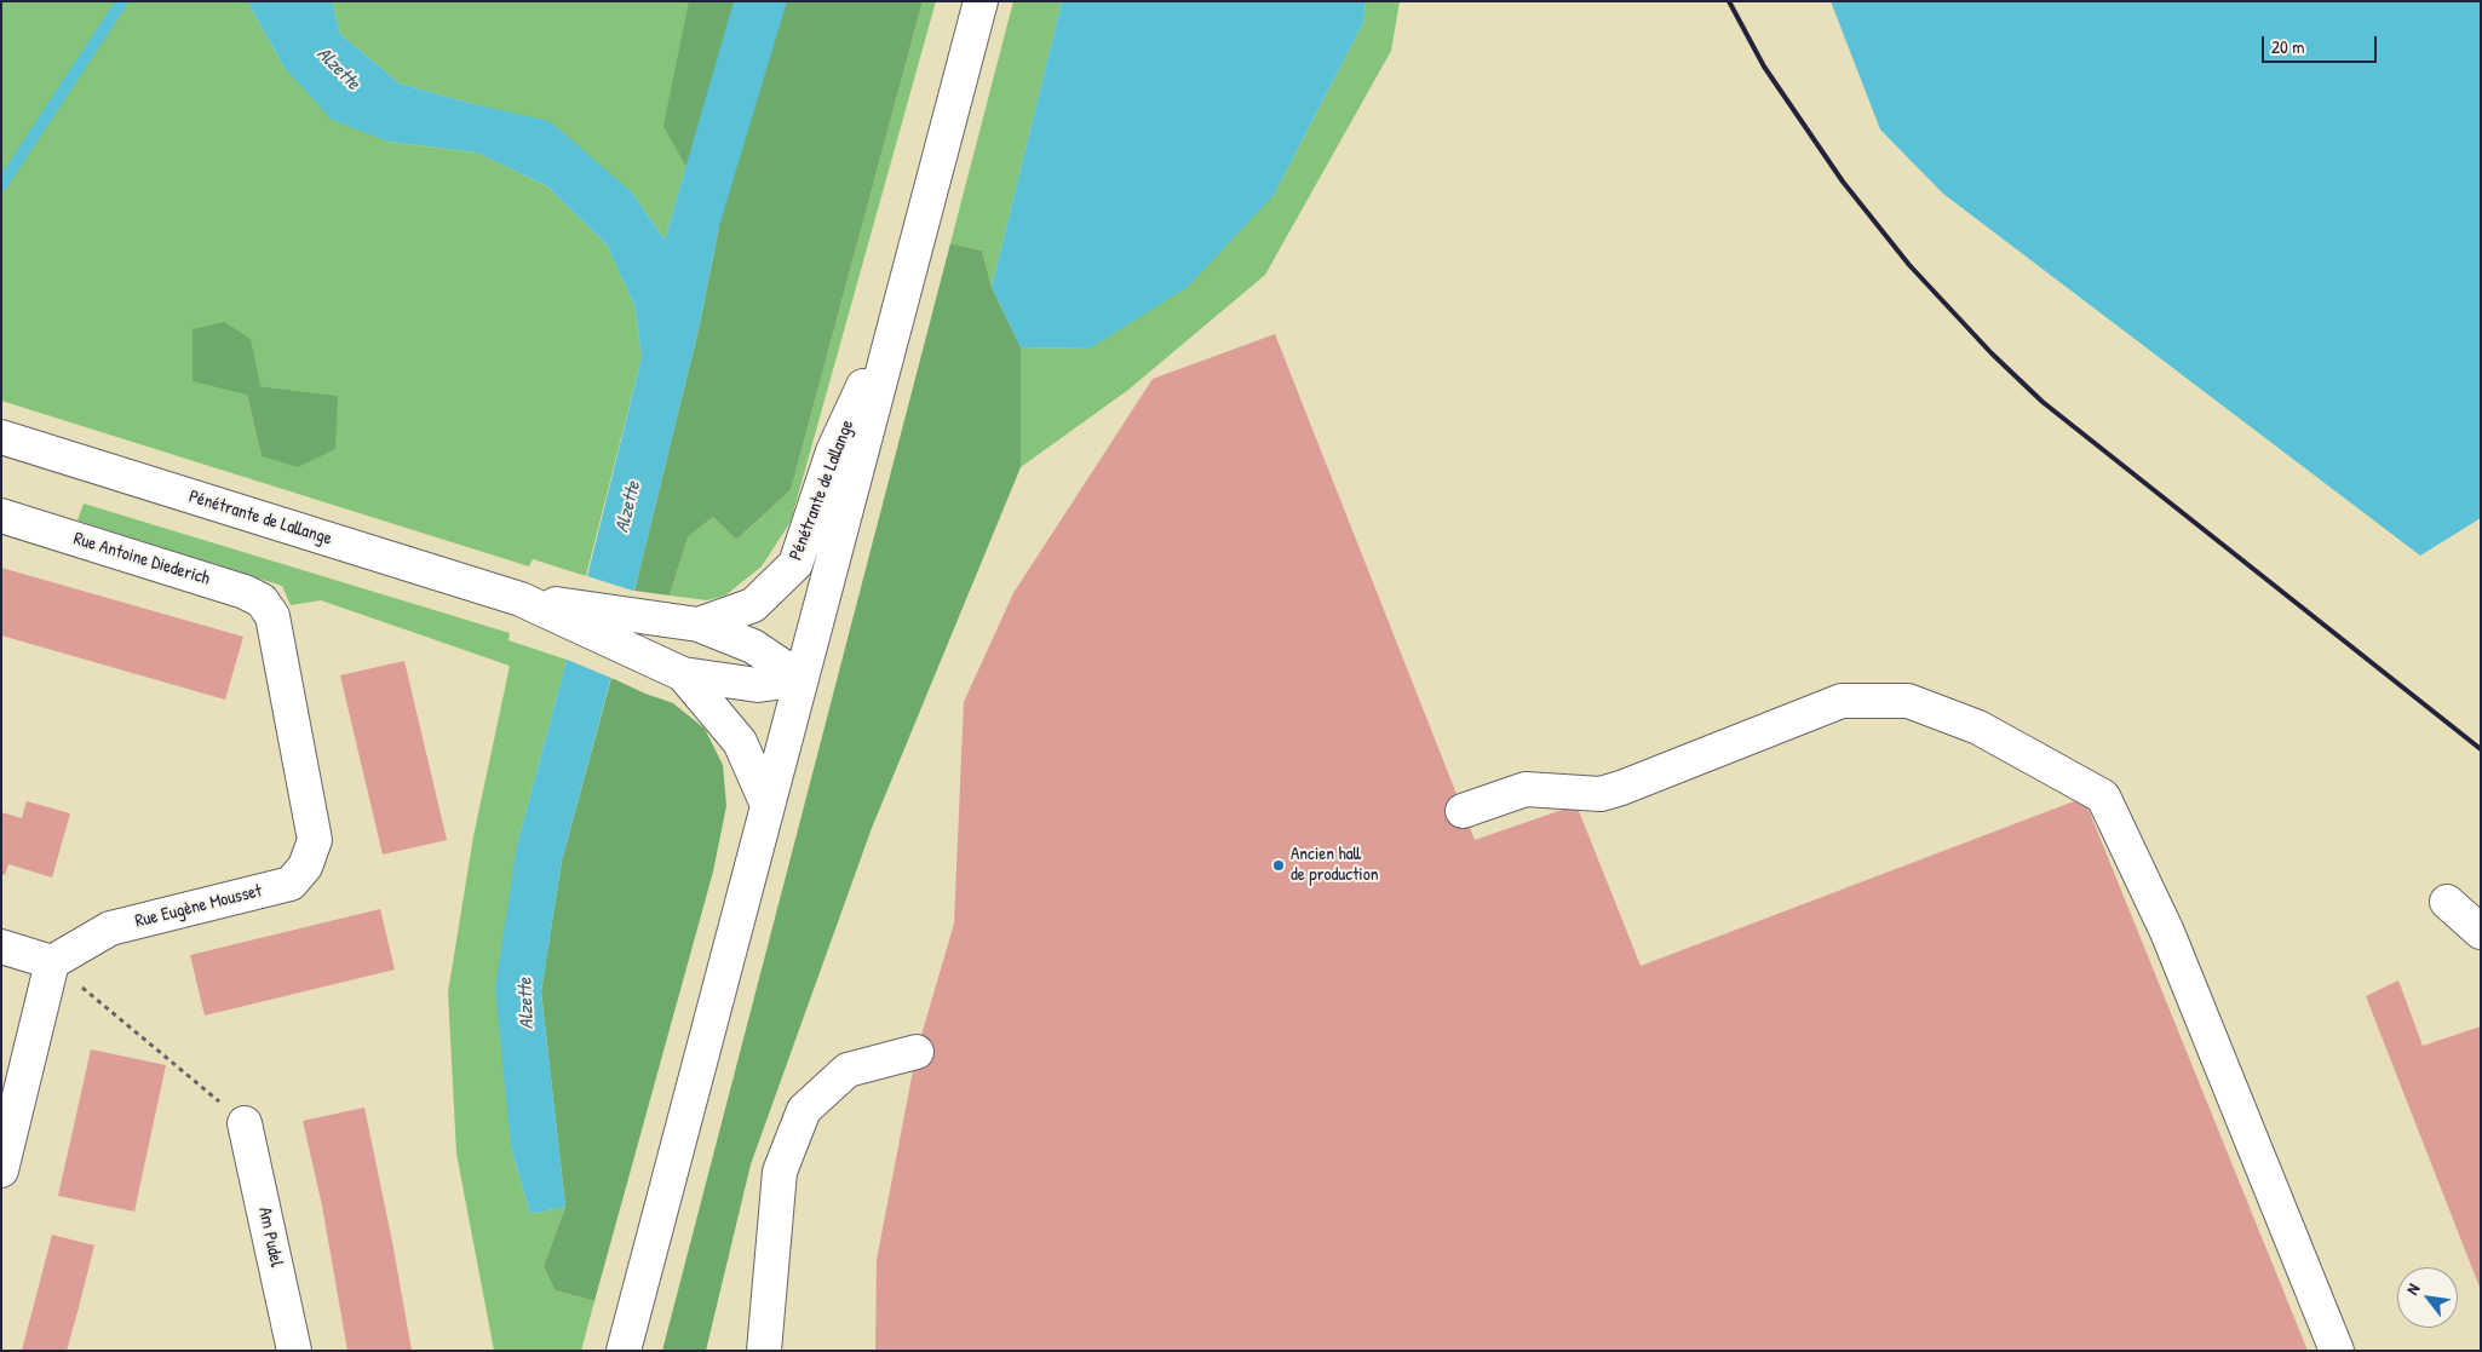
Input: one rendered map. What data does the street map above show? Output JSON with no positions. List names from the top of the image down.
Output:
{
  "streets": {
    "main road": [
      "Pénétrante de Lallange",
      "Rue Antoine Diederich",
      "Rue Eugène Mousset",
      "Am Pudel"
    ]
  },
  "crossings": [
    ["Rue Antoine Diederich", "Rue Eugène Mousset"]
  ],
  "water": ["Alzette"],
  "places": ["Ancien hall de production"],
  "scale_bar": "20 m",
  "north": "top left"
}
